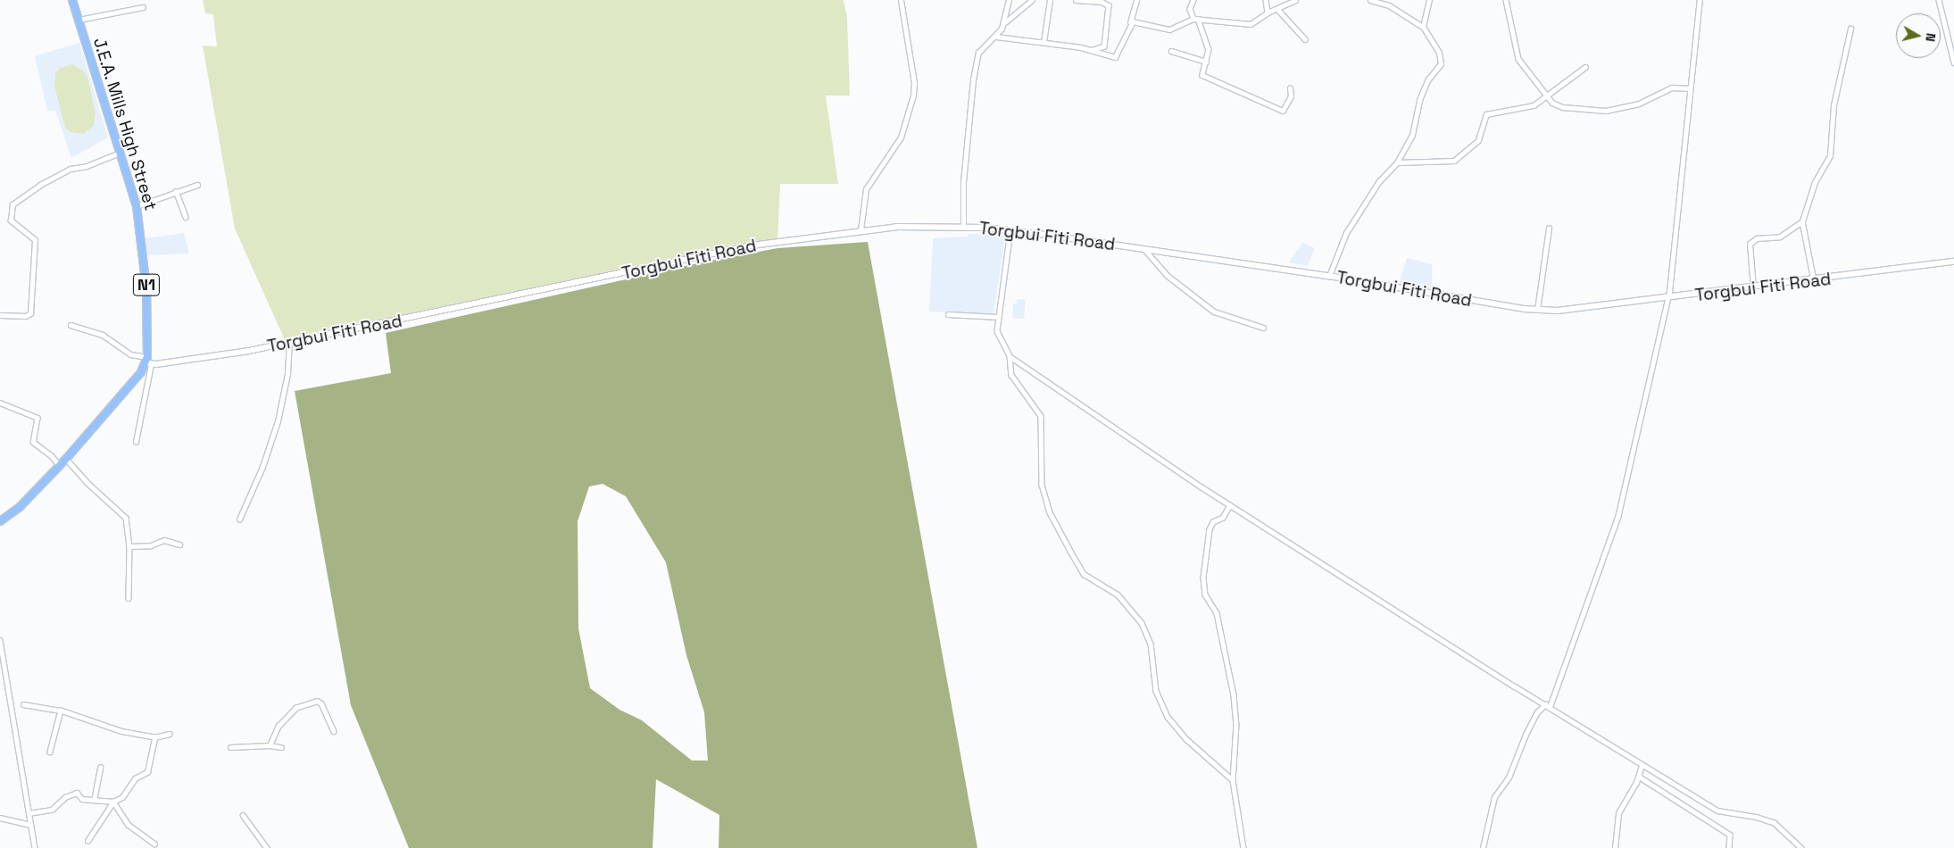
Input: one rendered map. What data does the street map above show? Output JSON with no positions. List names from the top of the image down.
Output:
{
  "streets": {
    "highway": ["J.E.A. Mills High Street", "N1"],
    "street": ["Torgbui Fiti Road"]
  },
  "crossings": [
    ["J.E.A. Mills High Street", "Torgbui Fiti Road"]
  ],
  "north": "right"
}
